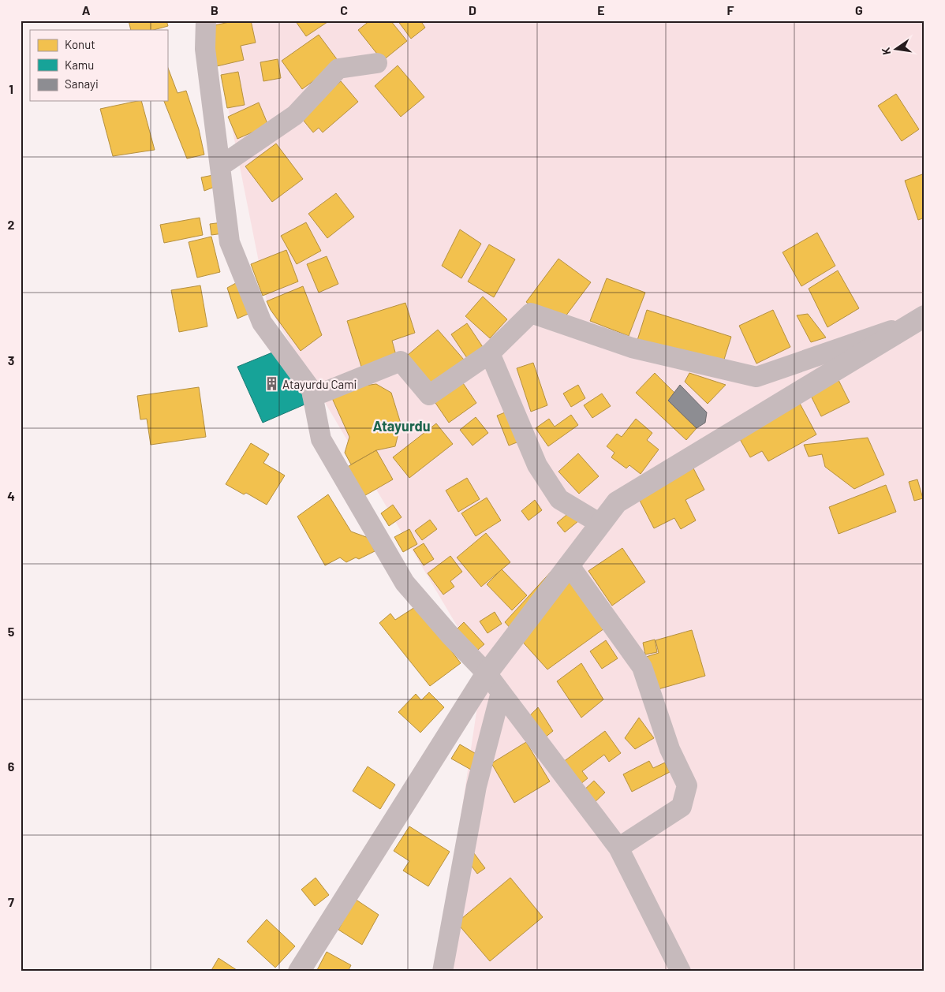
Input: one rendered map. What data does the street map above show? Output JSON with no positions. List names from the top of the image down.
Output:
{
  "districts": ["Atayurdu"],
  "places": {
    "building": ["Atayurdu Cami"]
  },
  "legend": ["Konut", "Kamu", "Sanayi"],
  "north": "left",
  "grid": {
    "columns": [
      "A",
      "B",
      "C",
      "D",
      "E",
      "F",
      "G"
    ],
    "rows": [
      "1",
      "2",
      "3",
      "4",
      "5",
      "6",
      "7"
    ]
  }
}
